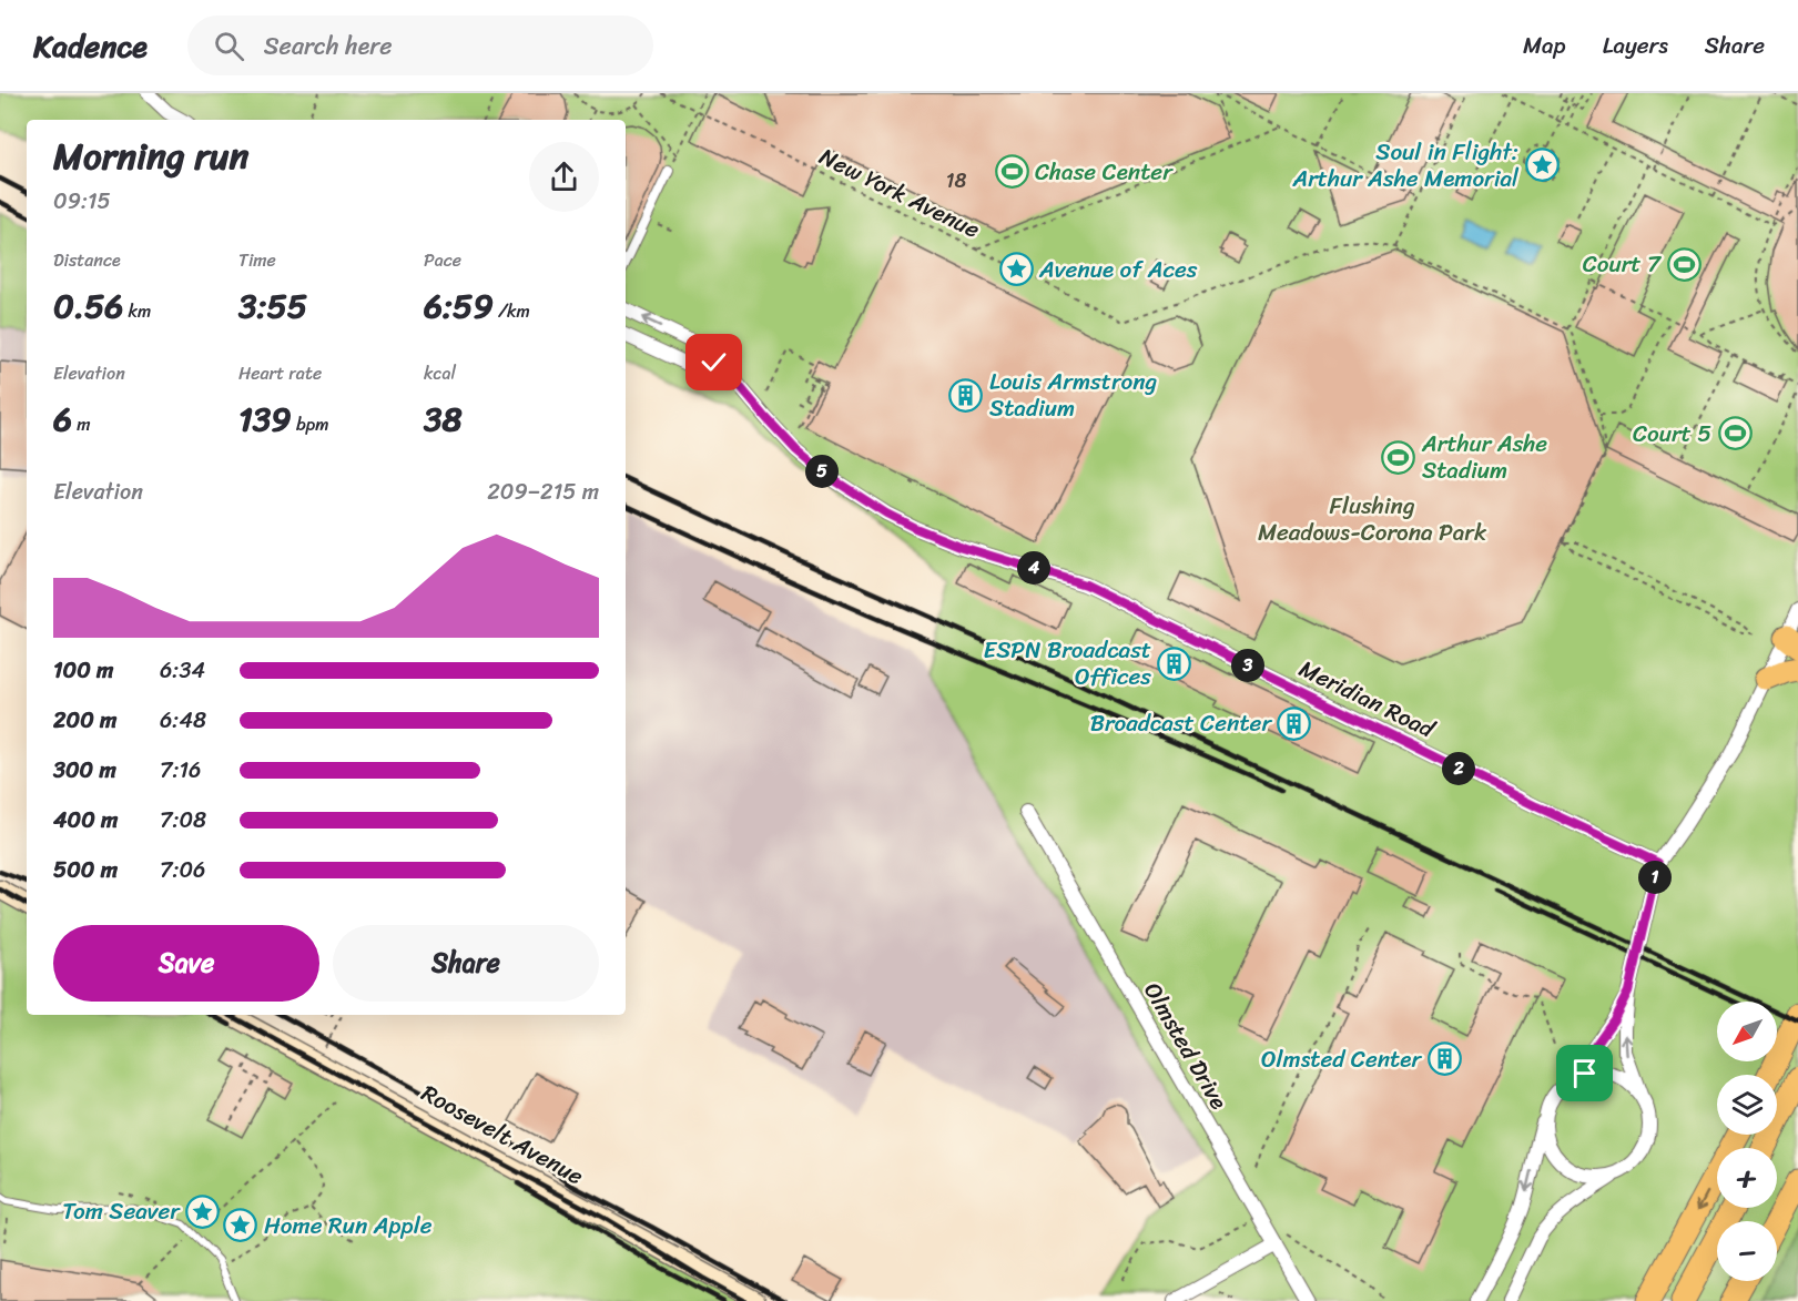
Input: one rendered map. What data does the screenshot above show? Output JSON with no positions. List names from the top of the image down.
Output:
{
  "streets": {
    "main road": ["Roosevelt Avenue"],
    "street": ["Meridian Road", "Olmsted Drive"],
    "path": ["New York Avenue"]
  },
  "parks": ["Flushing Meadows-Corona Park"],
  "places": {
    "place": [
      "Soul in Flight: Arthur Ashe Memorial",
      "Avenue of Aces",
      "Tom Seaver",
      "Home Run Apple"
    ],
    "sports": [
      "Chase Center",
      "Court 7",
      "Court 5",
      "Arthur Ashe Stadium"
    ],
    "building": [
      "Louis Armstrong Stadium",
      "ESPN Broadcast Offices",
      "Broadcast Center",
      "Olmsted Center"
    ]
  },
  "house_numbers": ["18"],
  "north": "bottom left",
  "page": {
    "header": "Kadence",
    "search": "Search here",
    "nav": ["Map", "Layers", "Share"],
    "heading": ["Morning run", "09:15"],
    "stats": [
      ["Distance", "0.56 km"],
      ["Time", "3:55"],
      ["Pace", "6:59 /km"],
      ["Elevation", "6 m"],
      ["Heart rate", "139 bpm"],
      ["kcal", "38"]
    ],
    "pins": [
      "5",
      "4",
      "3",
      "2",
      "1"
    ],
    "chart": ["Elevation", "209–215 m"],
    "list": [
      {
        "name": "100 m",
        "note": "6:34"
      },
      {
        "name": "200 m",
        "note": "6:48"
      },
      {
        "name": "300 m",
        "note": "7:16"
      },
      {
        "name": "400 m",
        "note": "7:08"
      },
      {
        "name": "500 m",
        "note": "7:06"
      }
    ],
    "buttons": ["Save", "Share"],
    "map_buttons": ["+", "−"]
  }
}
